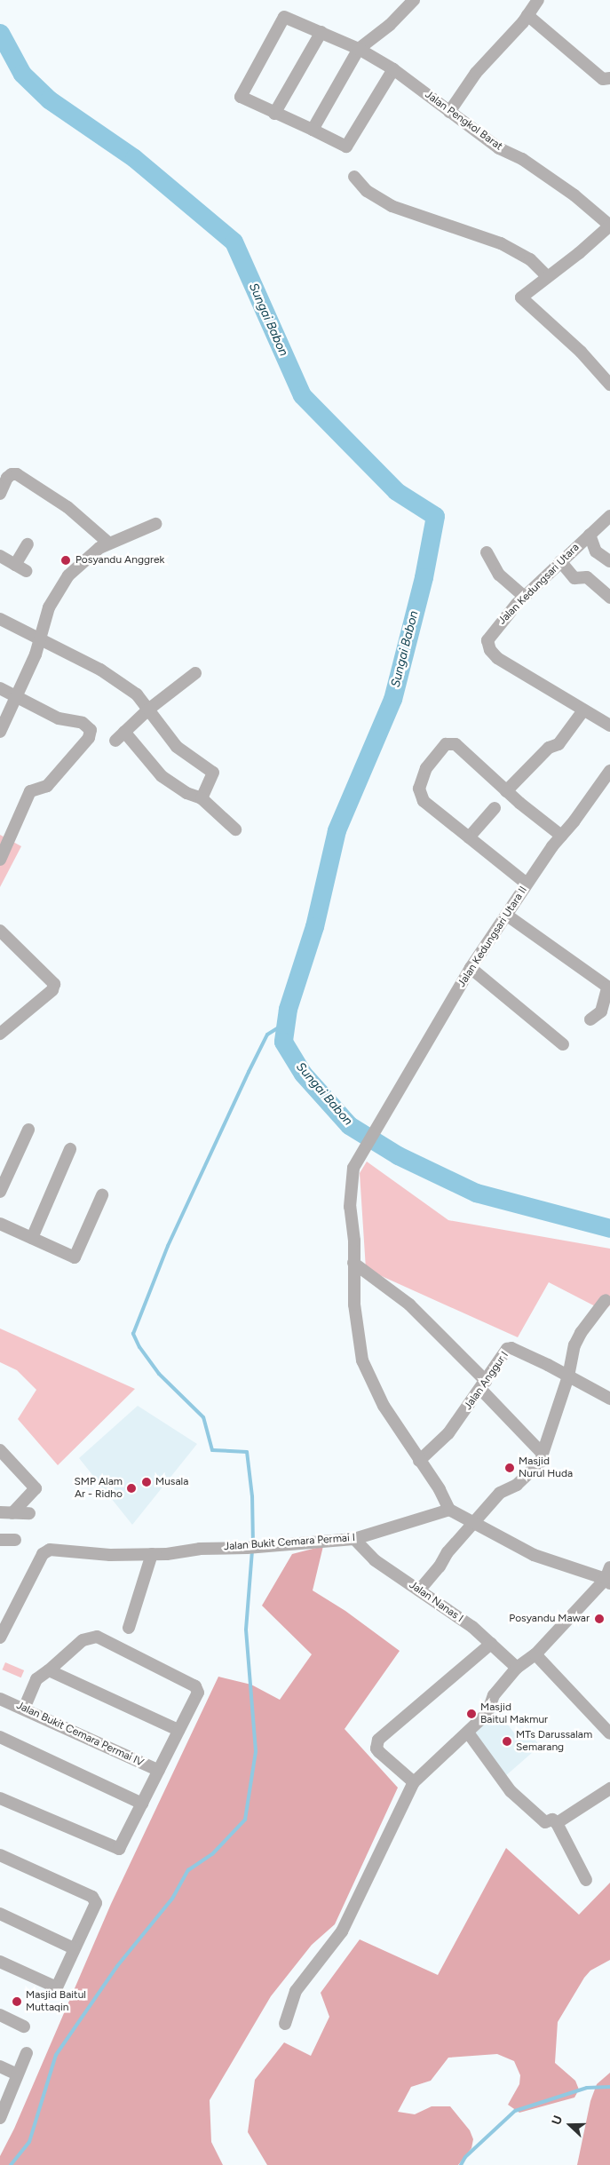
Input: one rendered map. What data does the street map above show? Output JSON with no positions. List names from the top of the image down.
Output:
{
  "streets": {
    "street": [
      "Jalan Pengkol Barat",
      "Jalan Kedungsari Utara",
      "Jalan Kedungsari Utara II",
      "Jalan Anggur I",
      "Jalan Bukit Cemara Permai I",
      "Jalan Nanas I",
      "Jalan Bukit Cemara Permai IV"
    ]
  },
  "crossings": [
    ["Jalan Kedungsari Utara II", "Jalan Anggur I"],
    ["Jalan Kedungsari Utara II", "Jalan Bukit Cemara Permai I"],
    ["Jalan Bukit Cemara Permai I", "Jalan Nanas I"]
  ],
  "water": ["Sungai Babon"],
  "places": [
    "Posyandu Anggrek",
    "Masjid Nurul Huda",
    "Musala",
    "SMP Alam Ar - Ridho",
    "Posyandu Mawar",
    "Masjid Baitul Makmur",
    "MTs Darussalam Semarang",
    "Masjid Baitul Muttaqin"
  ],
  "north": "left"
}
